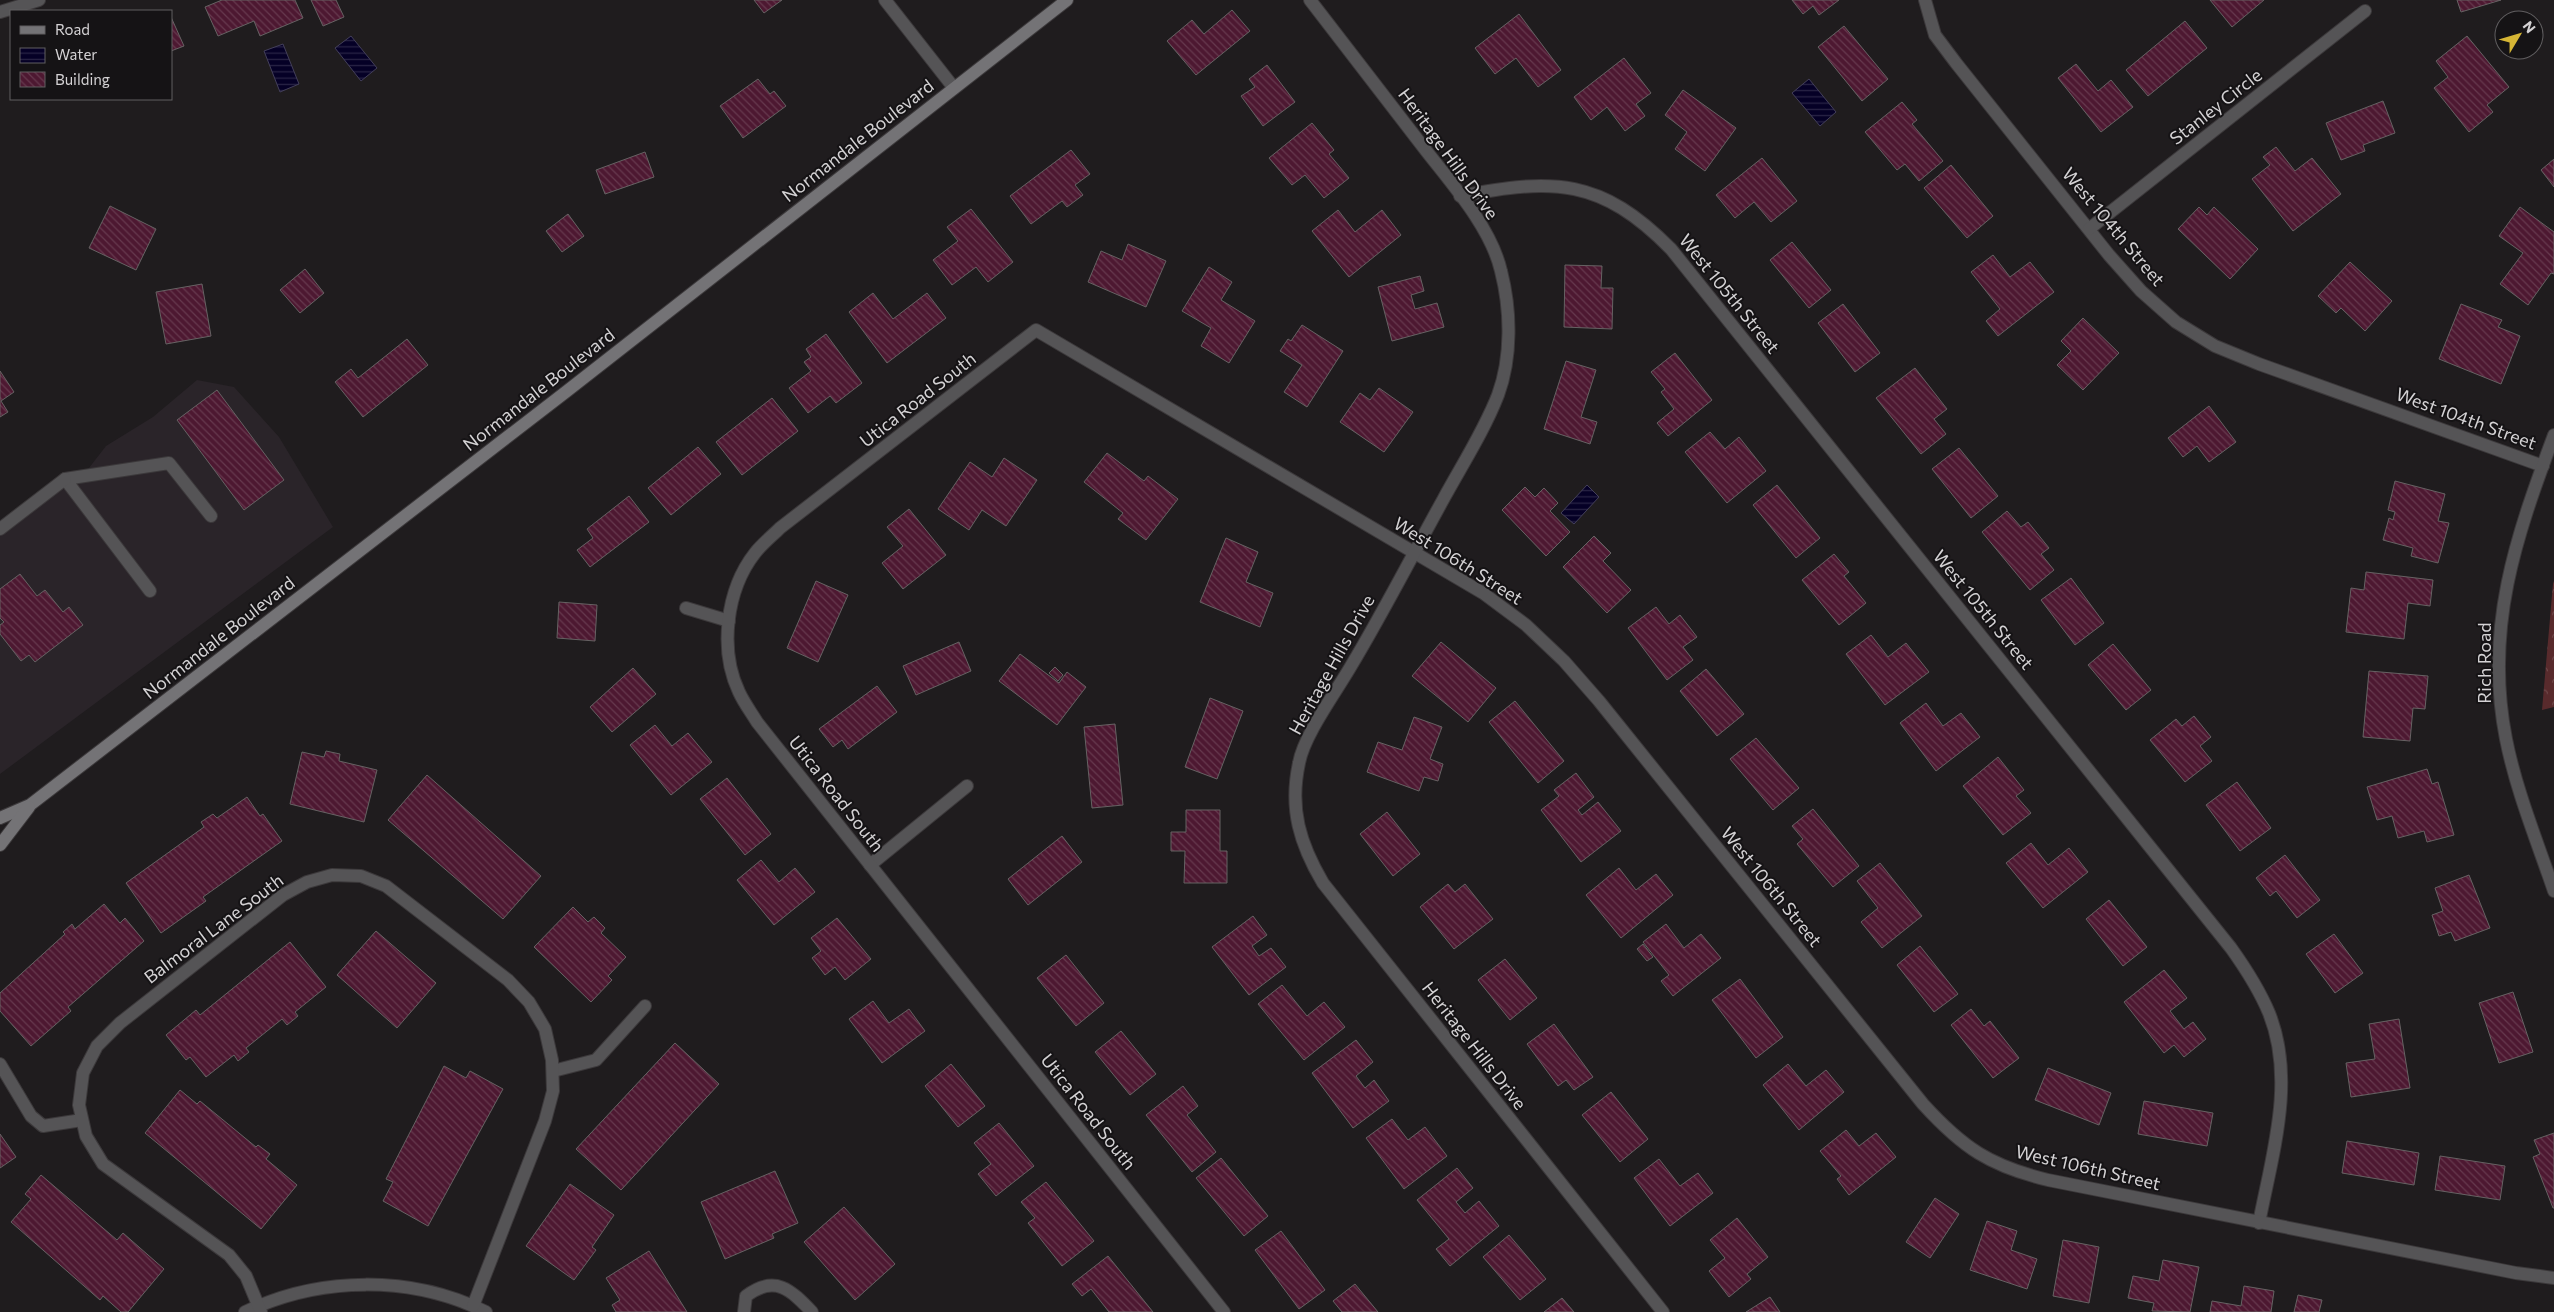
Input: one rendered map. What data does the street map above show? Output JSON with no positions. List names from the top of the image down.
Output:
{
  "streets": {
    "main road": ["Normandale Boulevard"],
    "street": [
      "Stanley Circle",
      "Heritage Hills Drive",
      "West 104th Street",
      "West 105th Street",
      "Utica Road South",
      "West 106th Street",
      "Rich Road",
      "Balmoral Lane South"
    ]
  },
  "crossings": [
    ["Stanley Circle", "West 104th Street"],
    ["Heritage Hills Drive", "West 105th Street"],
    ["Heritage Hills Drive", "West 106th Street"],
    ["West 104th Street", "Rich Road"],
    ["West 105th Street", "West 106th Street"],
    ["Utica Road South", "West 106th Street"]
  ],
  "legend": ["Road", "Water", "Building"],
  "north": "top right"
}
